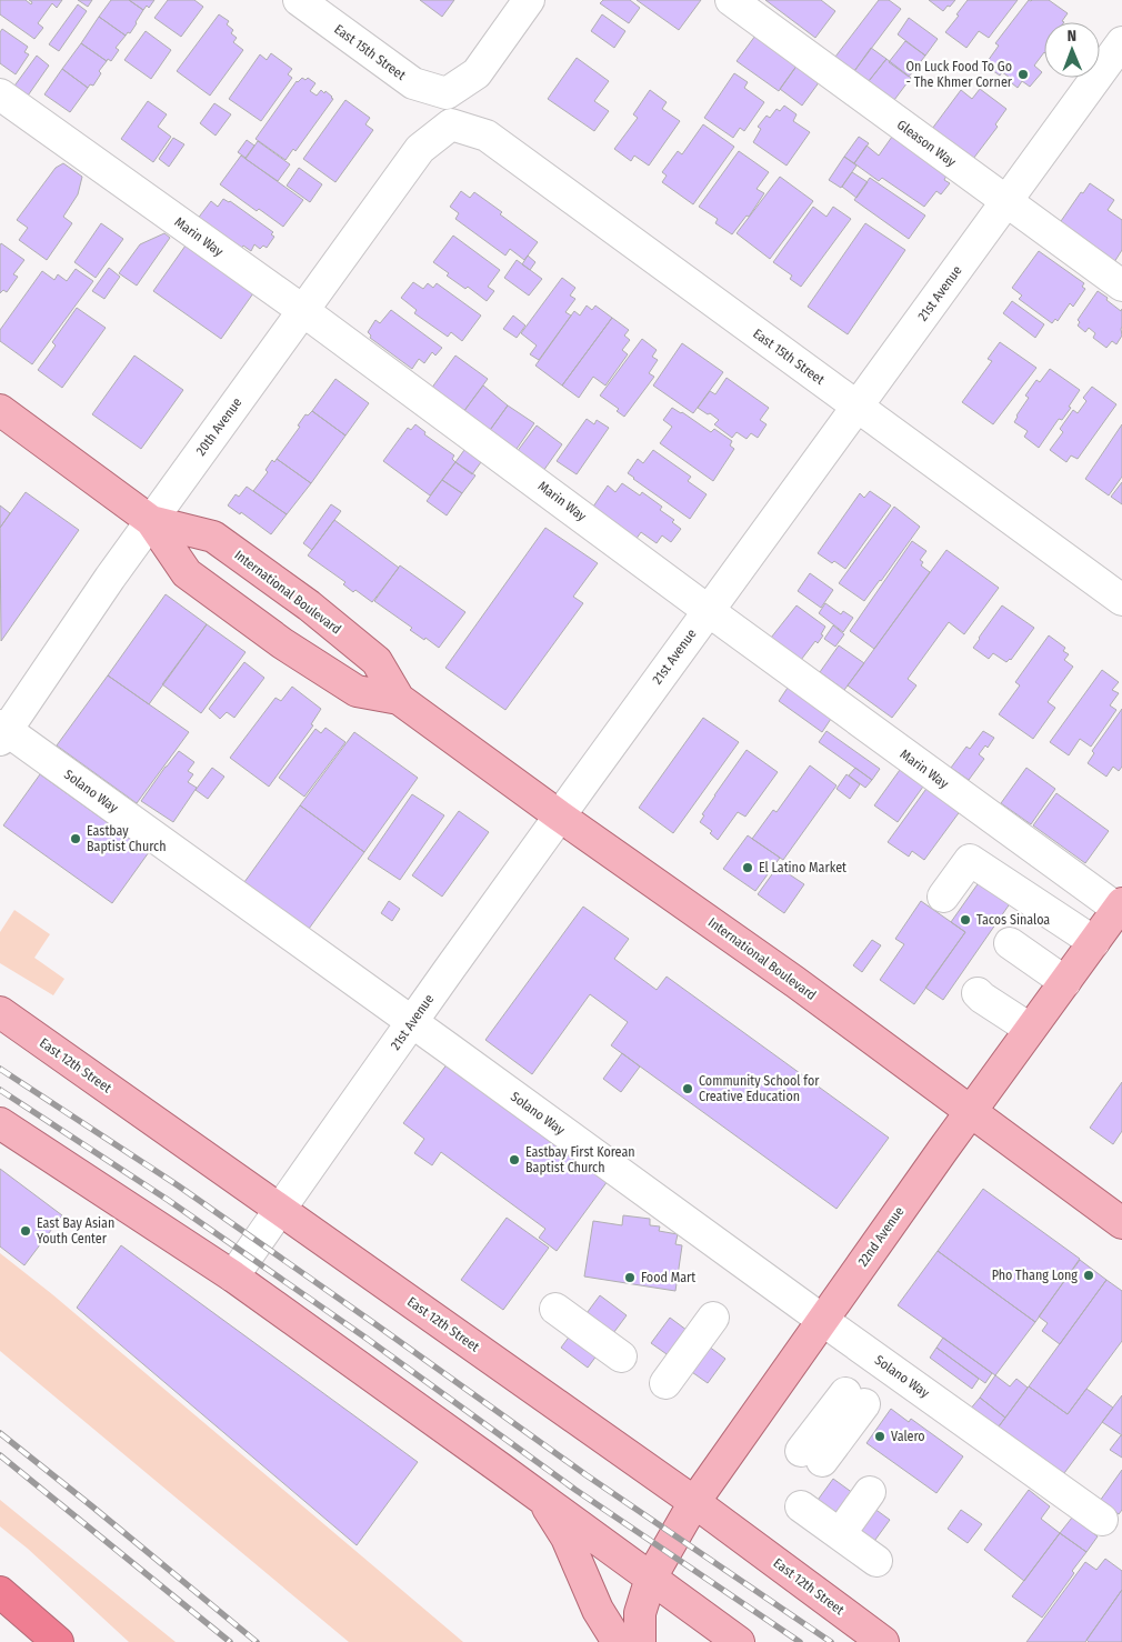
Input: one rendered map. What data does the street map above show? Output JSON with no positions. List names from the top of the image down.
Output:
{
  "streets": {
    "main road": ["International Boulevard", "East 12th Street", "22nd Avenue"],
    "street": [
      "East 15th Street",
      "Gleason Way",
      "Marin Way",
      "21st Avenue",
      "20th Avenue",
      "Solano Way"
    ]
  },
  "crossings": [
    ["East 15th Street", "21st Avenue"],
    ["East 15th Street", "20th Avenue"],
    ["Gleason Way", "21st Avenue"],
    ["Marin Way", "21st Avenue"],
    ["Marin Way", "20th Avenue"],
    ["Marin Way", "22nd Avenue"],
    ["21st Avenue", "International Boulevard"],
    ["21st Avenue", "Solano Way"],
    ["21st Avenue", "East 12th Street"],
    ["20th Avenue", "International Boulevard"],
    ["20th Avenue", "Solano Way"],
    ["International Boulevard", "22nd Avenue"],
    ["Solano Way", "22nd Avenue"],
    ["East 12th Street", "22nd Avenue"]
  ],
  "places": [
    "On Luck Food To Go - The Khmer Corner",
    "Eastbay Baptist Church",
    "El Latino Market",
    "Tacos Sinaloa",
    "Community School for Creative Education",
    "Eastbay First Korean Baptist Church",
    "East Bay Asian Youth Center",
    "Pho Thang Long",
    "Food Mart",
    "Valero"
  ],
  "north": "top"
}
